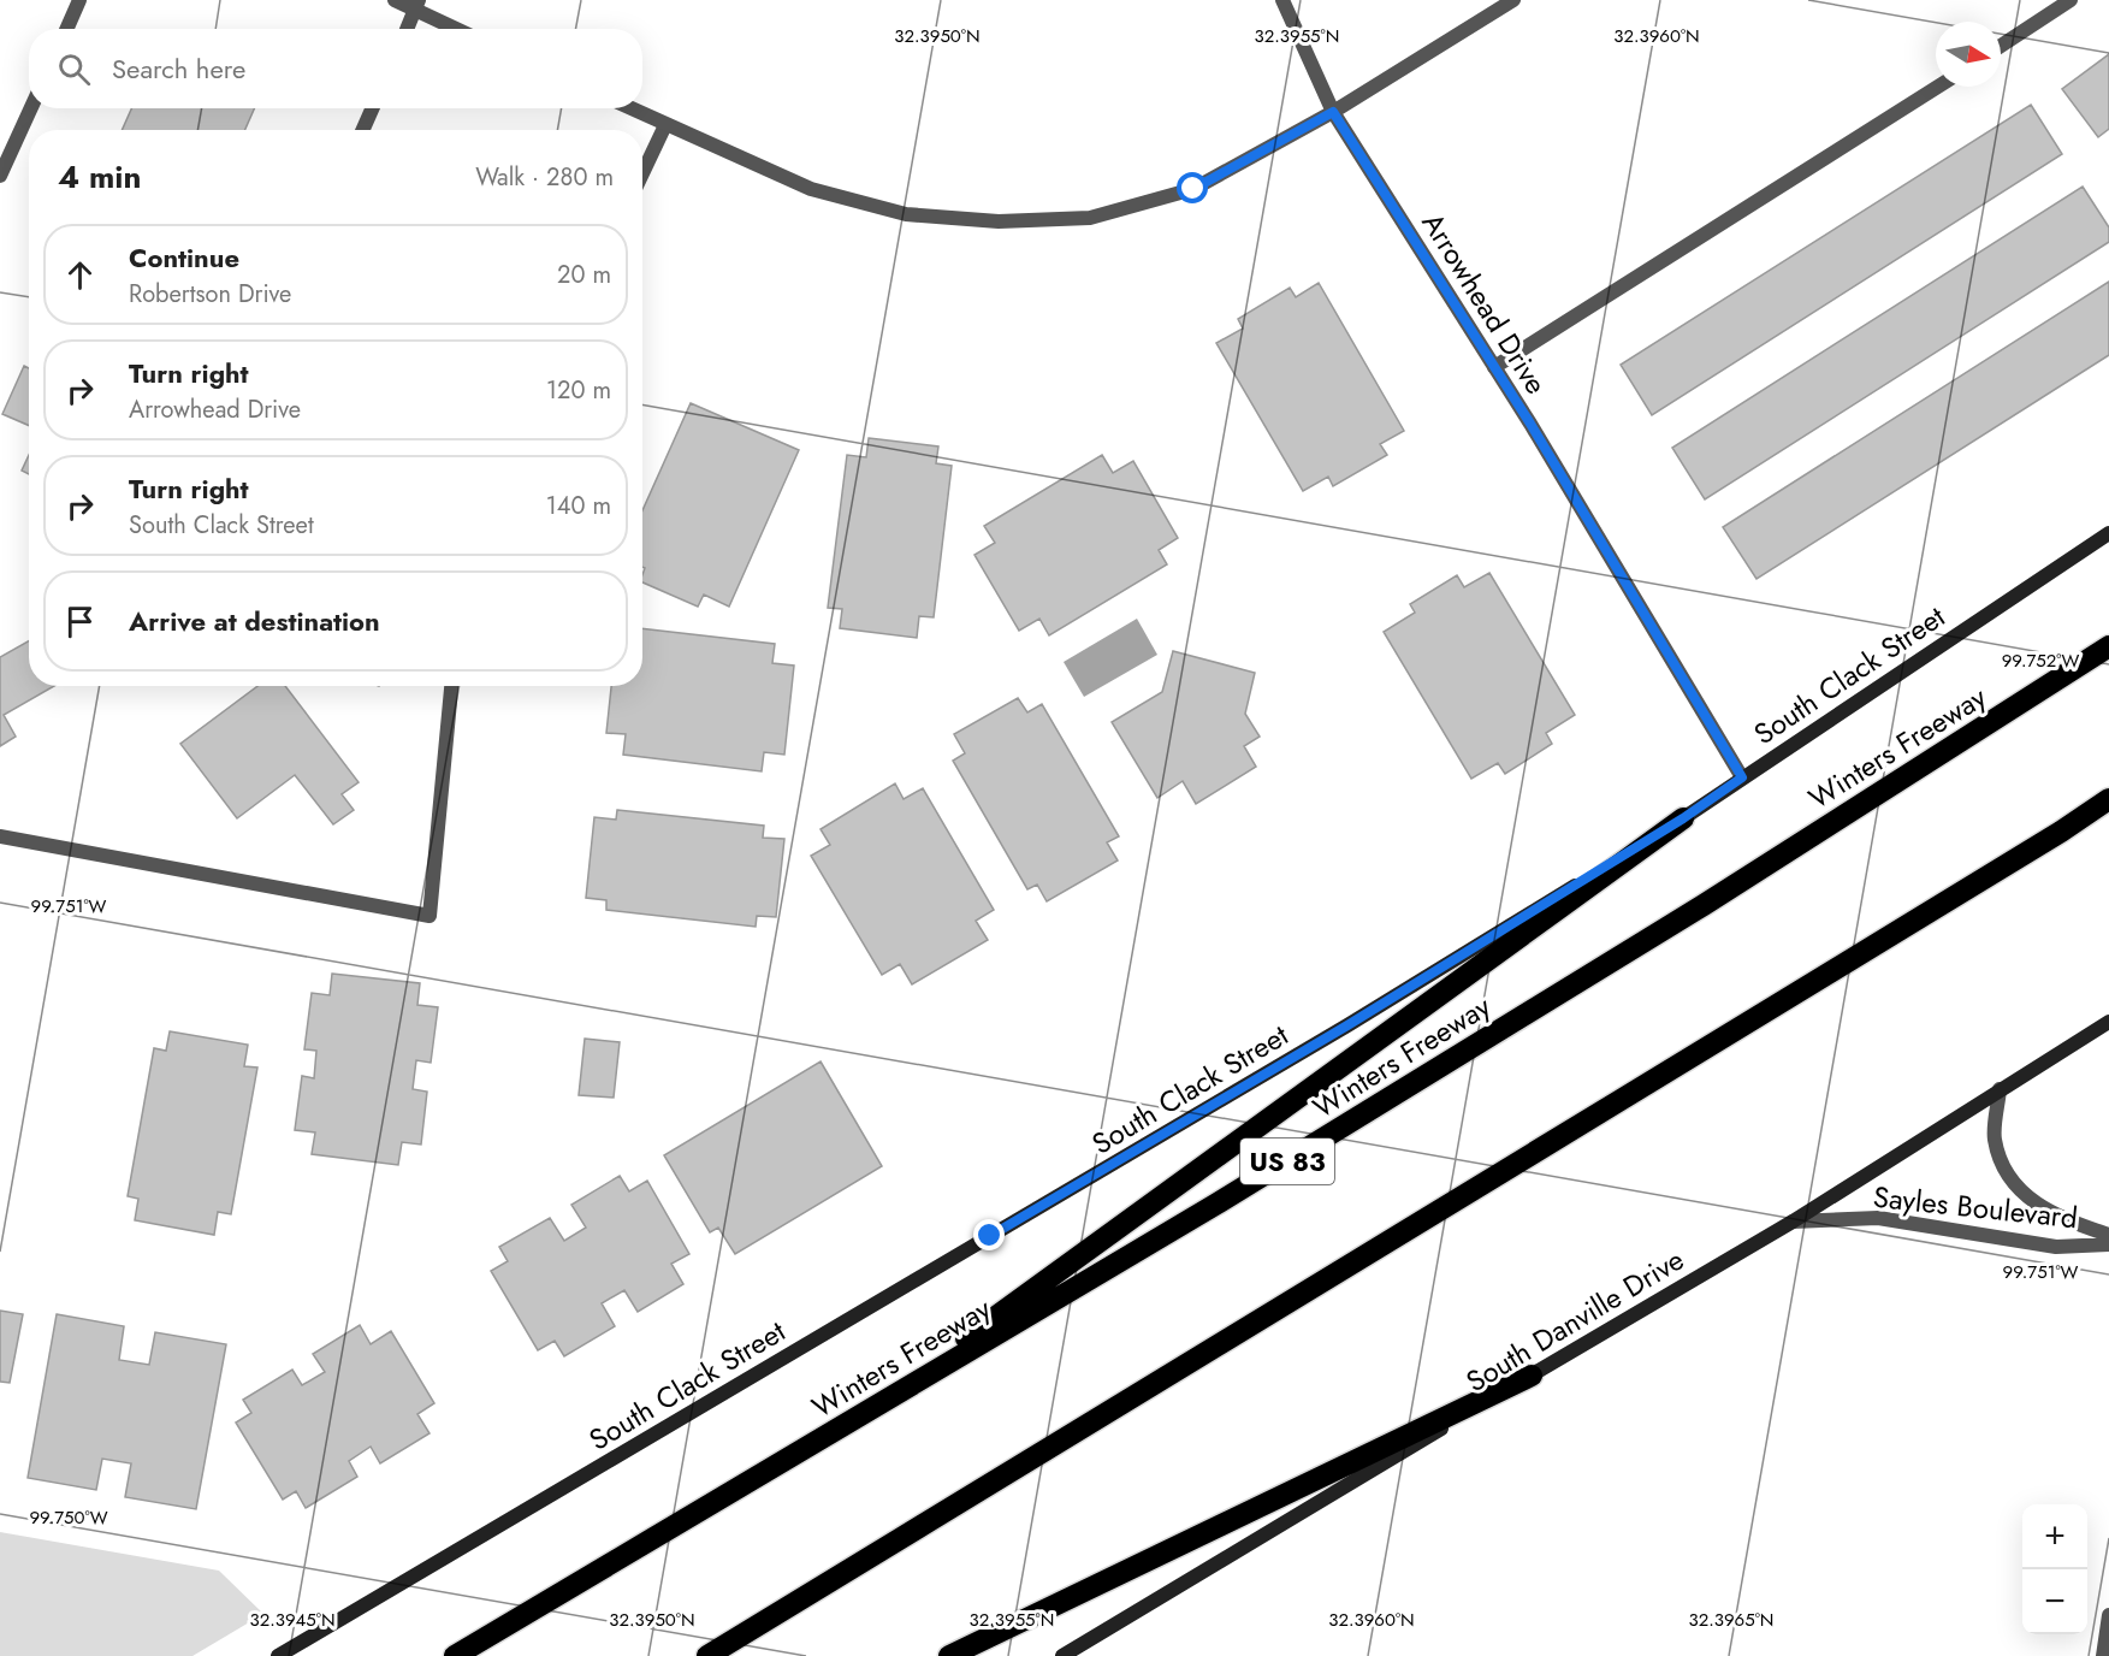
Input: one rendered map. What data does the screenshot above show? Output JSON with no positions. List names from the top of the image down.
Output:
{
  "streets": {
    "highway": ["Winters Freeway", "US 83"],
    "main road": ["South Clack Street", "South Danville Drive"],
    "street": ["Arrowhead Drive", "Sayles Boulevard"]
  },
  "crossings": [
    ["Arrowhead Drive", "South Clack Street"],
    ["Sayles Boulevard", "South Danville Drive"]
  ],
  "north": "right",
  "page": {
    "search": "Search here",
    "heading": ["4 min", "Walk · 280 m"],
    "list": [
      ["Continue", "Robertson Drive", "20 m"],
      ["Turn right", "Arrowhead Drive", "120 m"],
      ["Turn right", "South Clack Street", "140 m"],
      "Arrive at destination"
    ],
    "map_buttons": ["+", "−"]
  },
  "coordinates": [
    "32.3950°N",
    "32.3955°N",
    "32.3960°N",
    "99.752°W",
    "99.751°W",
    "99.750°W",
    "32.3945°N",
    "32.3965°N"
  ]
}
